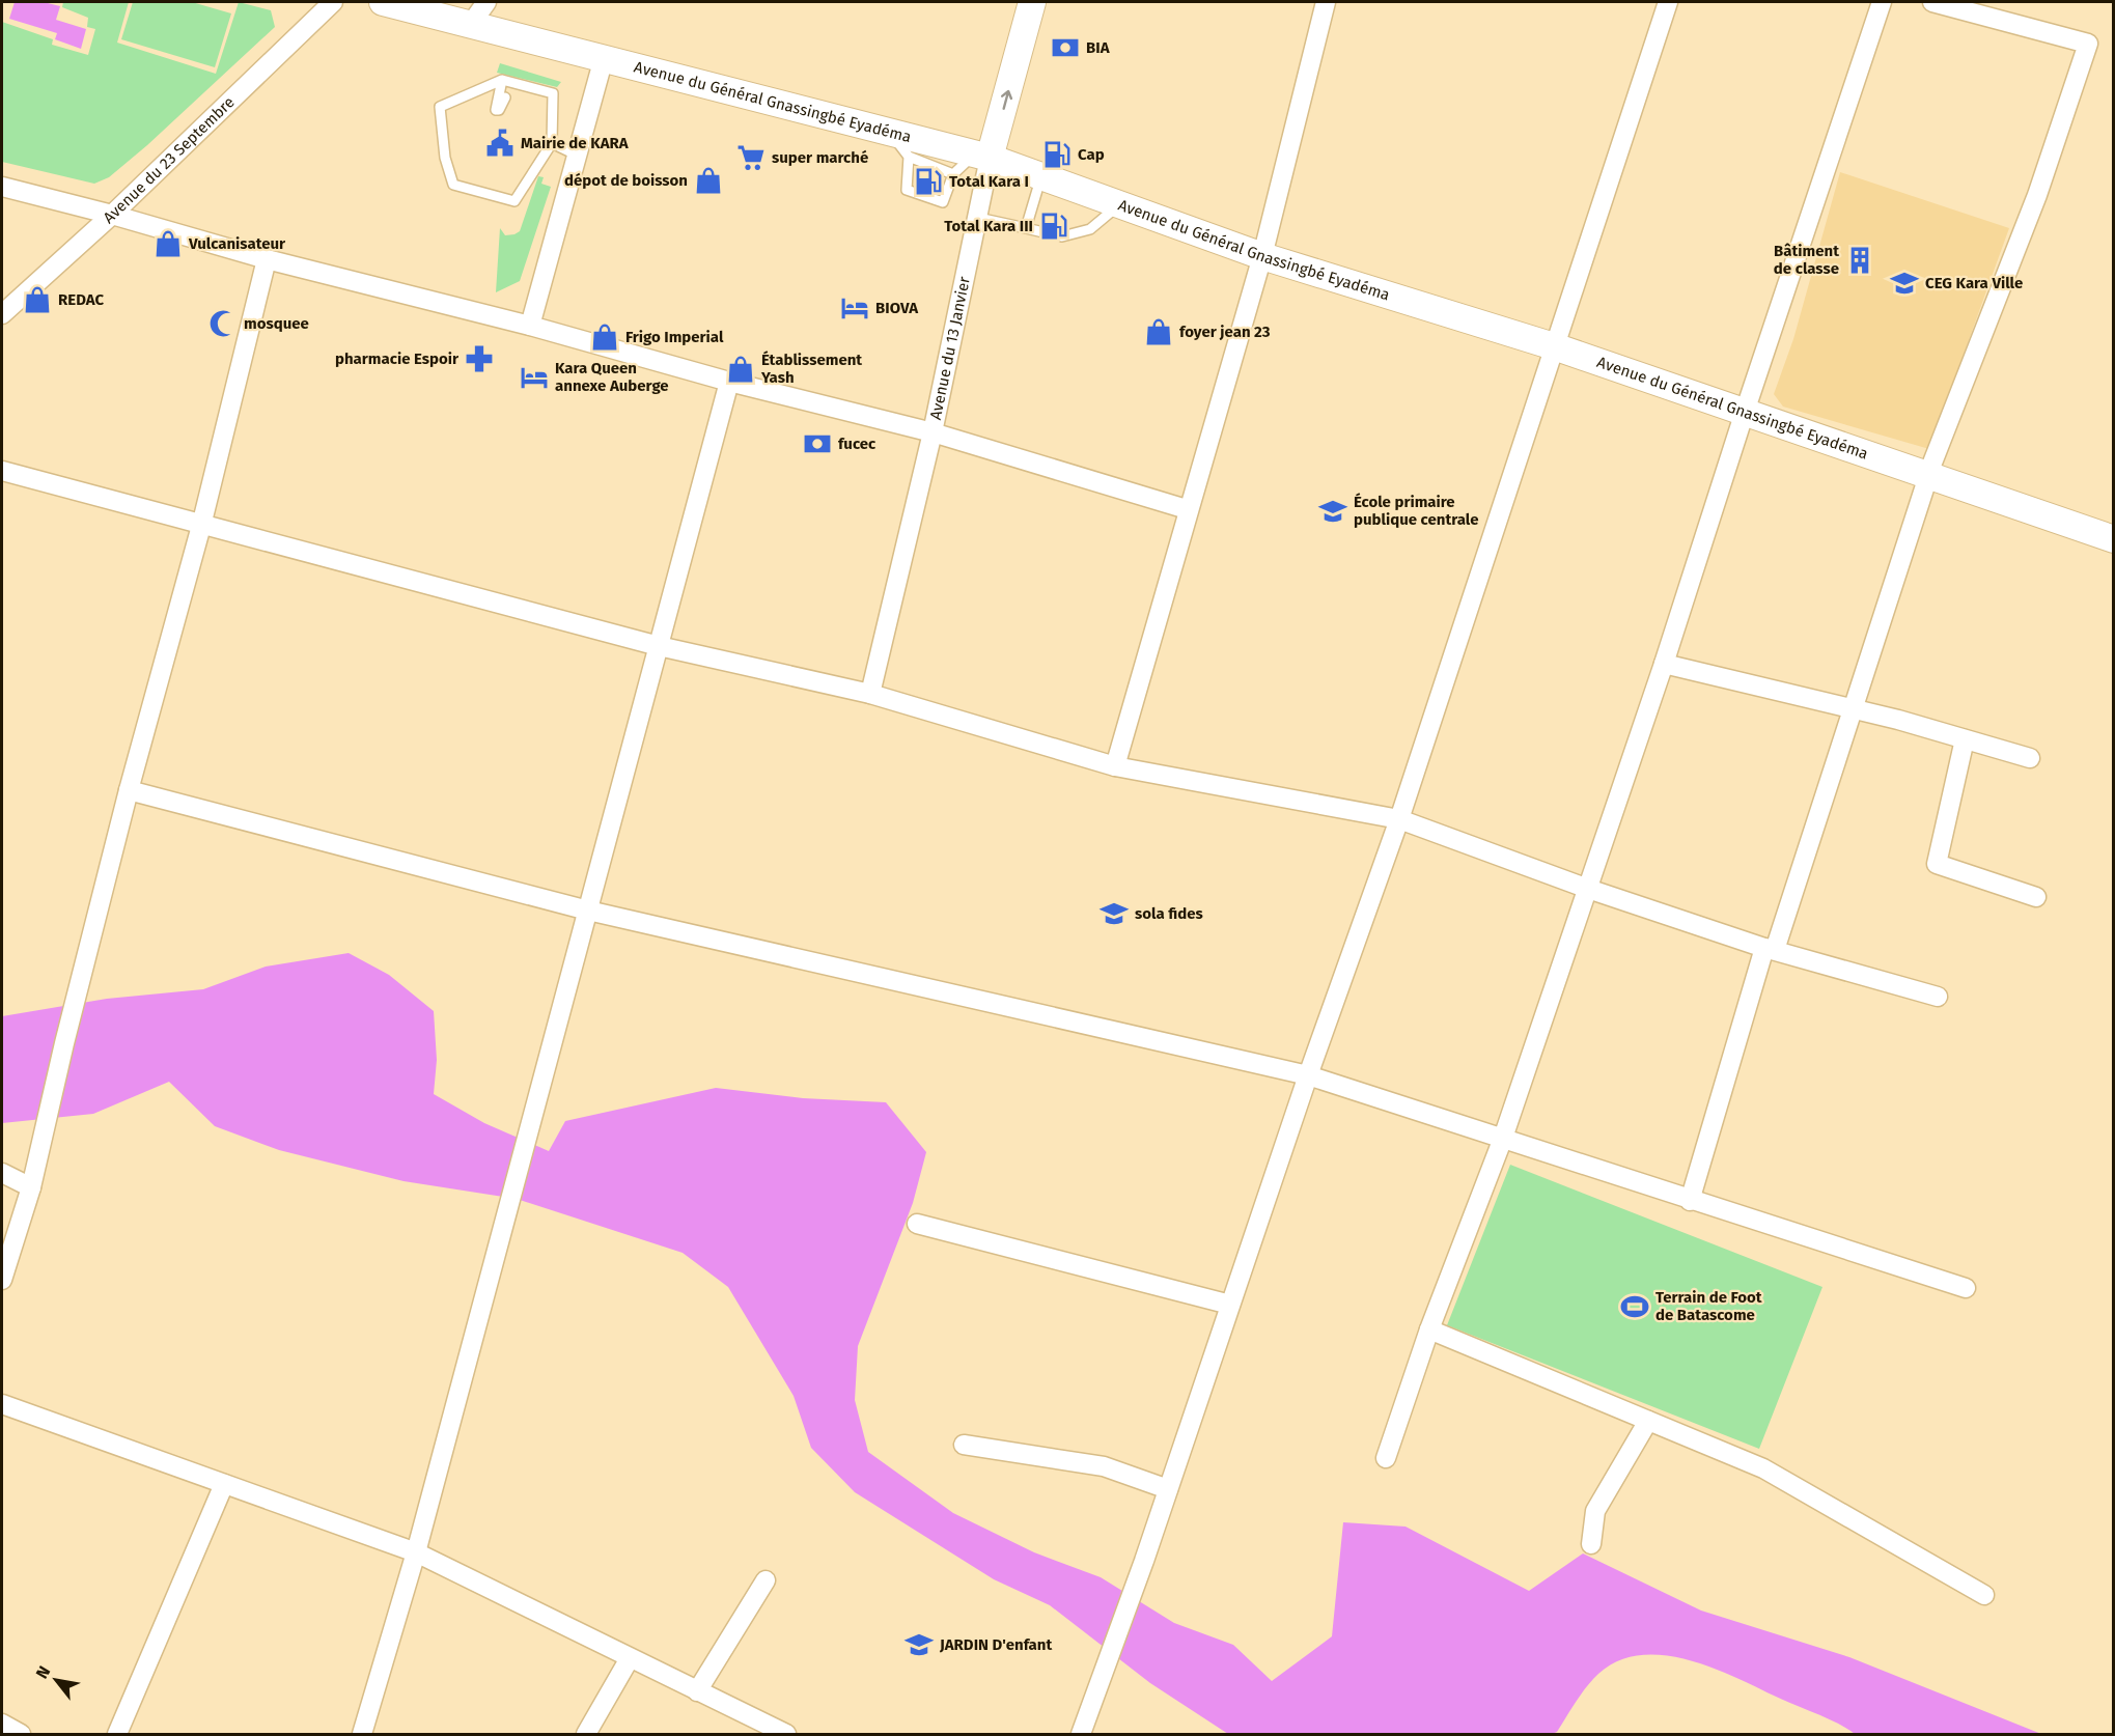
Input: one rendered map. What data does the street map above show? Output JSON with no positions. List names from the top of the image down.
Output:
{
  "streets": {
    "main road": ["Avenue du Général Gnassingbé Eyadéma", "Avenue du 13 Janvier"],
    "street": ["Avenue du 23 Septembre"]
  },
  "crossings": [
    ["Avenue du Général Gnassingbé Eyadéma", "Avenue du 13 Janvier"]
  ],
  "places": {
    "bank": ["BIA", "fucec"],
    "public building": ["Mairie de KARA"],
    "fuel station": ["Cap", "Total Kara I", "Total Kara III"],
    "supermarket": ["super marché"],
    "shop": [
      "dépot de boisson",
      "Vulcanisateur",
      "REDAC",
      "foyer jean 23",
      "Frigo Imperial",
      "Établissement Yash"
    ],
    "building": ["Bâtiment de classe"],
    "school or university": [
      "CEG Kara Ville",
      "École primaire publique centrale",
      "sola fides",
      "JARDIN D'enfant"
    ],
    "hotel": ["BIOVA", "Kara Queen annexe Auberge"],
    "mosque": ["mosquee"],
    "pharmacy": ["pharmacie Espoir"],
    "sports": ["Terrain de Foot de Batascome"]
  },
  "north": "top left"
}
